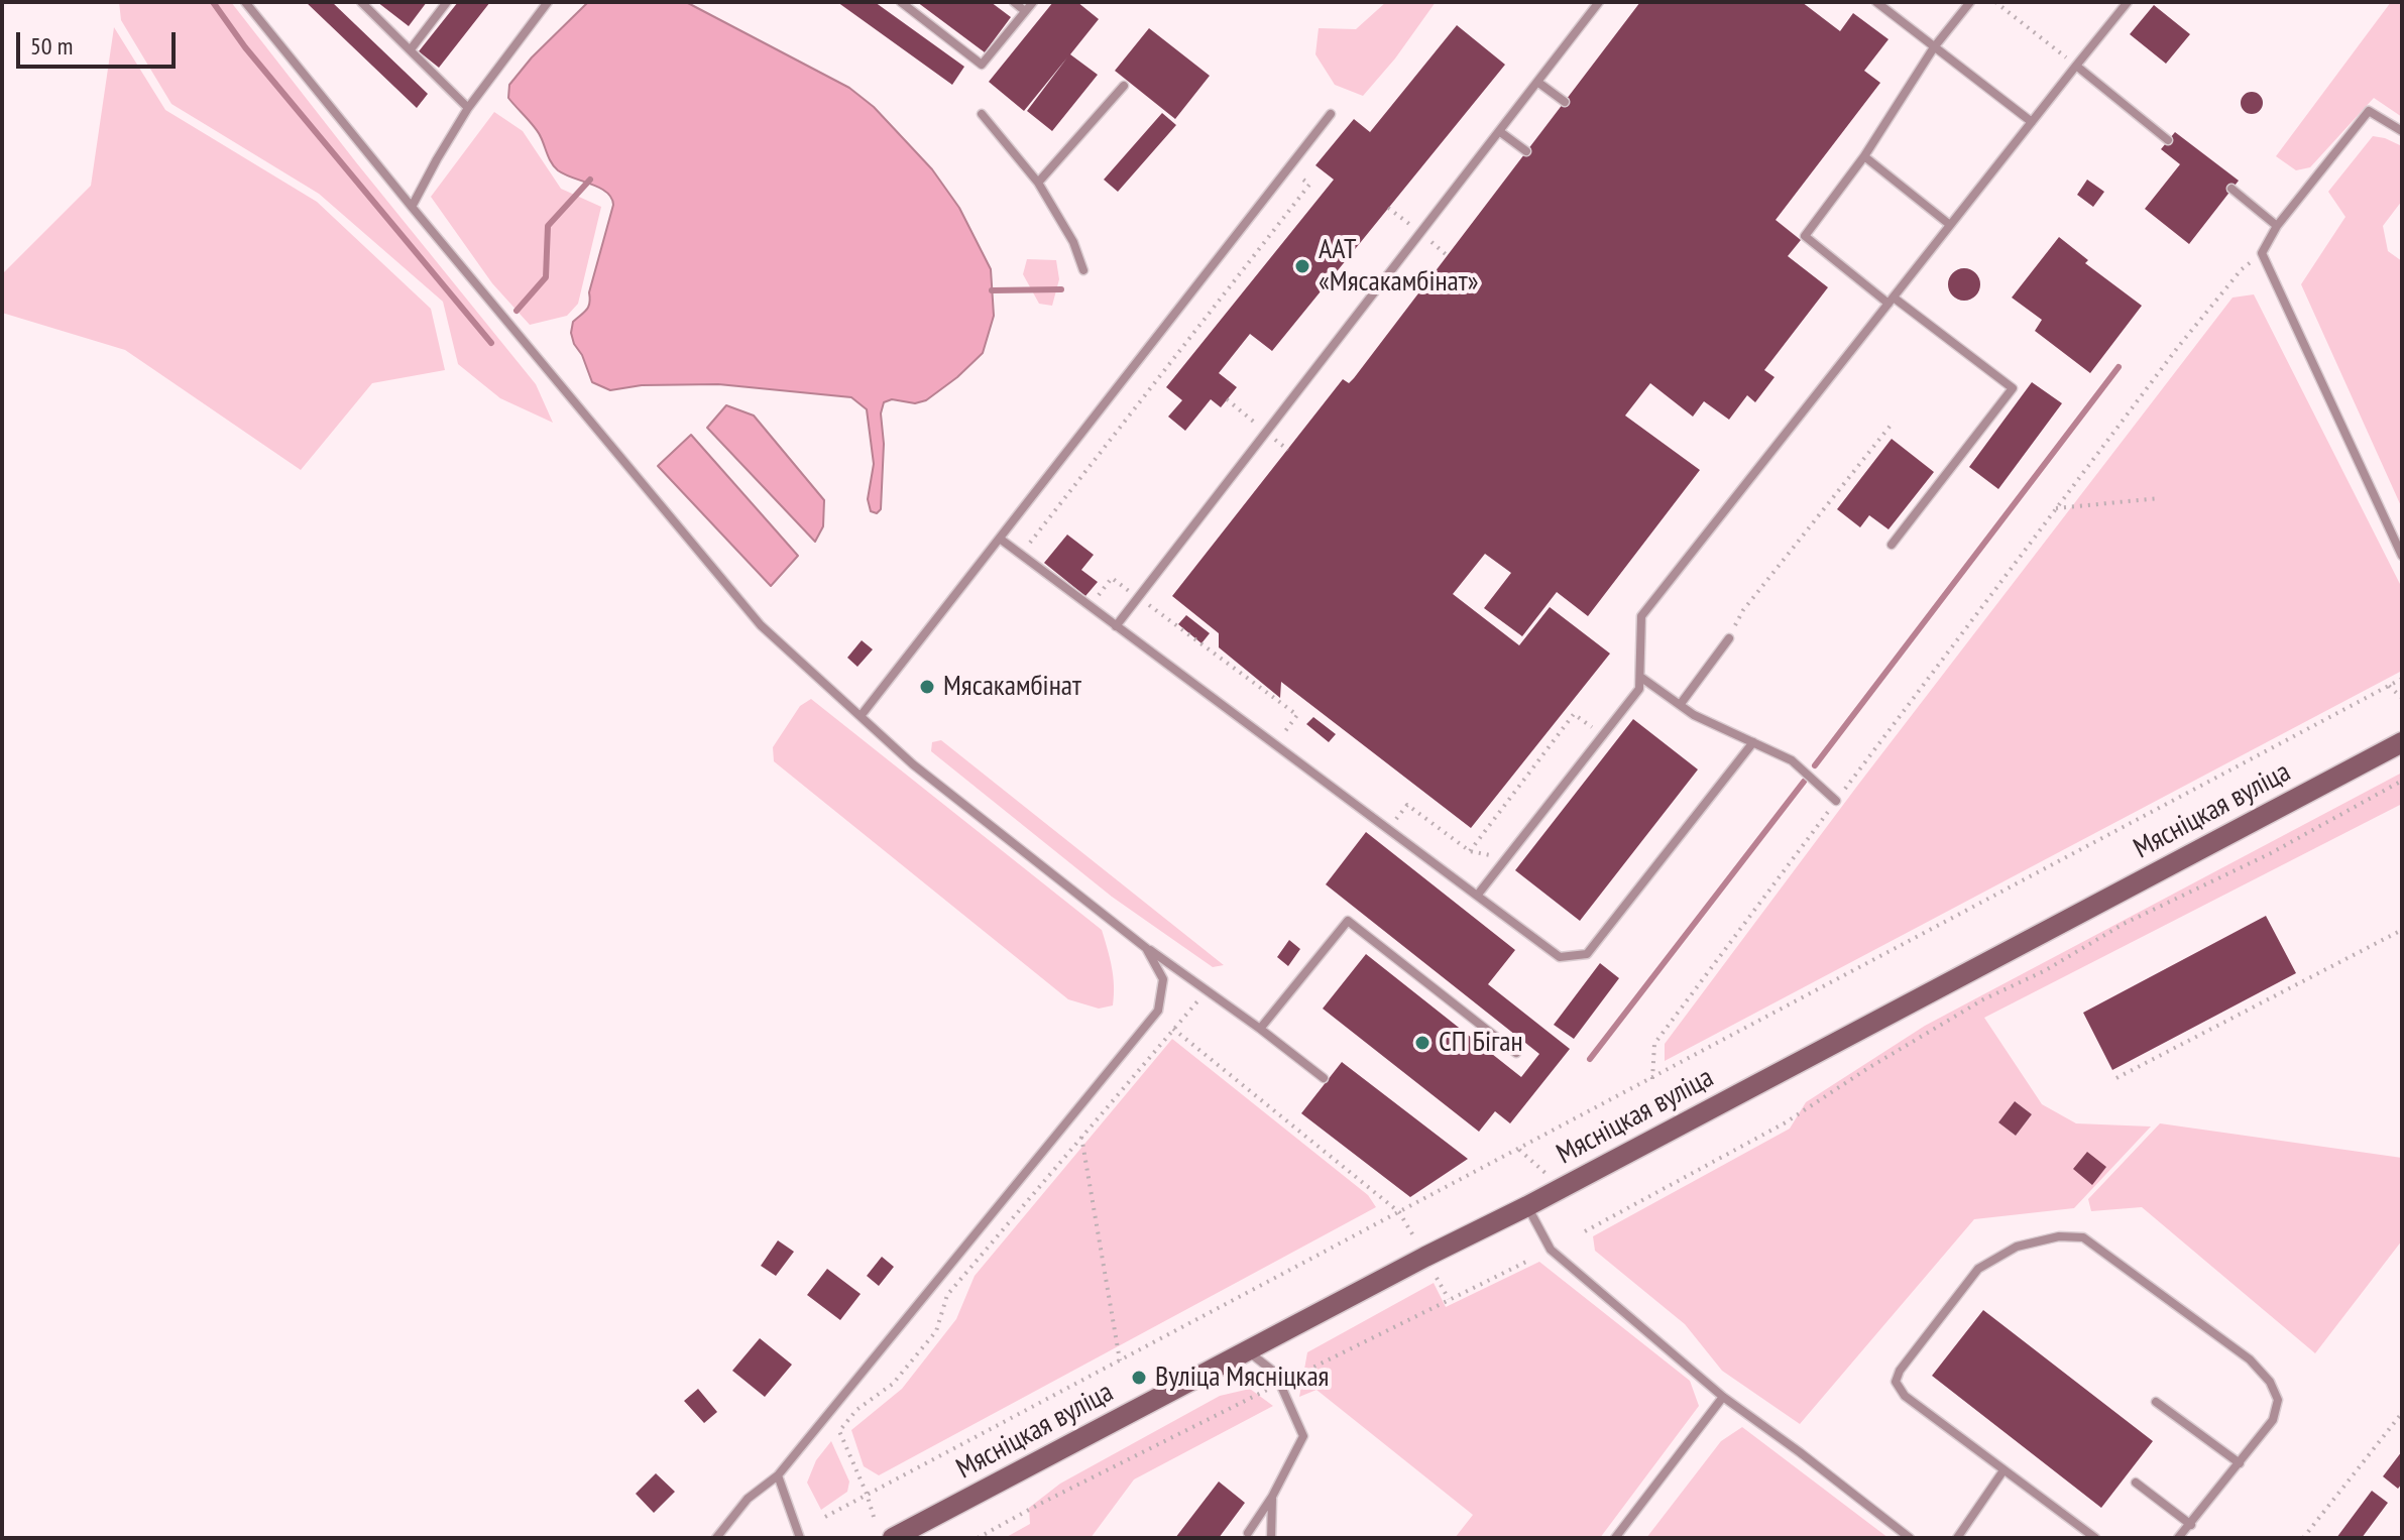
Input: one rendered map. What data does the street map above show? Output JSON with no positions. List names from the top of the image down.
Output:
{
  "streets": {
    "main road": ["Мясніцкая вуліца"]
  },
  "places": [
    "ААТ «Мясакамбінат»",
    "Мясакамбінат",
    "СП Біган",
    "Вуліца Мясніцкая"
  ],
  "scale_bar": "50 m"
}
